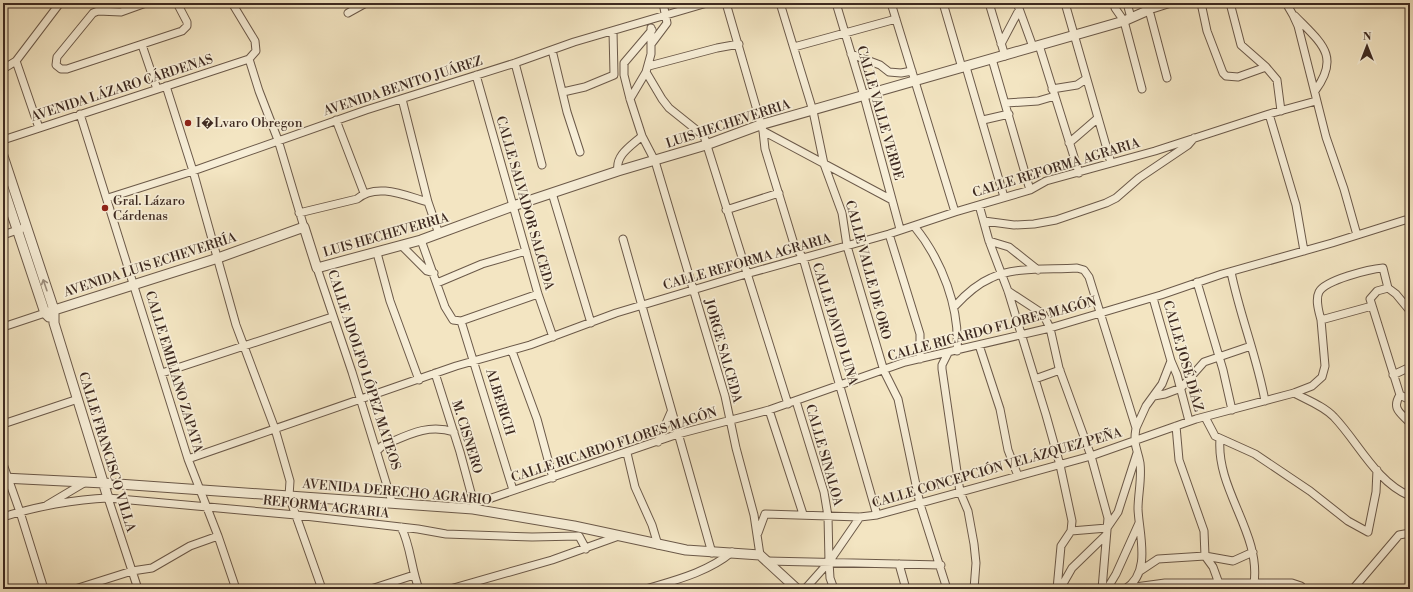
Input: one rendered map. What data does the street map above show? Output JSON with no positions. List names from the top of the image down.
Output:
{
  "streets": {
    "street": [
      "AVENIDA BENITO JUÁREZ",
      "AVENIDA LÁZARO CÁRDENAS",
      "CALLE VALLE VERDE",
      "LUIS HECHEVERRIA",
      "CALLE REFORMA AGRARIA",
      "CALLE SALVADOR SALCEDA",
      "AVENIDA LUIS ECHEVERRÍA",
      "CALLE VALLE DE ORO",
      "CALLE DAVID LUNA",
      "CALLE RICARDO FLORES MAGÓN",
      "JORGE SALCEDA",
      "CALLE JOSÉ DÍAZ",
      "CALLE ADOLFO LÓPEZ MATEOS",
      "CALLE EMILIANO ZAPATA",
      "ALBERICH",
      "M. CISNERO",
      "CALLE FRANCISCO VILLA",
      "CALLE SINALOA",
      "CALLE CONCEPCIÓN VELÁZQUEZ PEÑA",
      "AVENIDA DERECHO AGRARIO",
      "REFORMA AGRARIA"
    ]
  },
  "crossings": [
    ["AVENIDA BENITO JUÁREZ", "CALLE SALVADOR SALCEDA"],
    ["AVENIDA BENITO JUÁREZ", "CALLE ADOLFO LÓPEZ MATEOS"],
    ["AVENIDA BENITO JUÁREZ", "CALLE EMILIANO ZAPATA"],
    ["AVENIDA LÁZARO CÁRDENAS", "CALLE ADOLFO LÓPEZ MATEOS"],
    ["AVENIDA LÁZARO CÁRDENAS", "CALLE EMILIANO ZAPATA"],
    ["CALLE VALLE VERDE", "LUIS HECHEVERRIA"],
    ["CALLE VALLE VERDE", "CALLE REFORMA AGRARIA"],
    ["LUIS HECHEVERRIA", "CALLE SALVADOR SALCEDA"],
    ["LUIS HECHEVERRIA", "CALLE VALLE DE ORO"],
    ["LUIS HECHEVERRIA", "CALLE DAVID LUNA"],
    ["LUIS HECHEVERRIA", "JORGE SALCEDA"],
    ["LUIS HECHEVERRIA", "CALLE ADOLFO LÓPEZ MATEOS"],
    ["CALLE REFORMA AGRARIA", "CALLE SALVADOR SALCEDA"],
    ["CALLE REFORMA AGRARIA", "CALLE VALLE DE ORO"],
    ["CALLE REFORMA AGRARIA", "CALLE DAVID LUNA"],
    ["CALLE REFORMA AGRARIA", "JORGE SALCEDA"],
    ["CALLE REFORMA AGRARIA", "CALLE ADOLFO LÓPEZ MATEOS"],
    ["CALLE REFORMA AGRARIA", "CALLE EMILIANO ZAPATA"],
    ["CALLE REFORMA AGRARIA", "ALBERICH"],
    ["CALLE REFORMA AGRARIA", "M. CISNERO"],
    ["AVENIDA LUIS ECHEVERRÍA", "CALLE ADOLFO LÓPEZ MATEOS"],
    ["AVENIDA LUIS ECHEVERRÍA", "CALLE EMILIANO ZAPATA"],
    ["AVENIDA LUIS ECHEVERRÍA", "CALLE FRANCISCO VILLA"],
    ["CALLE VALLE DE ORO", "CALLE RICARDO FLORES MAGÓN"],
    ["CALLE VALLE DE ORO", "CALLE CONCEPCIÓN VELÁZQUEZ PEÑA"],
    ["CALLE DAVID LUNA", "CALLE RICARDO FLORES MAGÓN"],
    ["CALLE DAVID LUNA", "CALLE CONCEPCIÓN VELÁZQUEZ PEÑA"],
    ["CALLE RICARDO FLORES MAGÓN", "JORGE SALCEDA"],
    ["CALLE RICARDO FLORES MAGÓN", "CALLE JOSÉ DÍAZ"],
    ["CALLE RICARDO FLORES MAGÓN", "ALBERICH"],
    ["CALLE RICARDO FLORES MAGÓN", "M. CISNERO"],
    ["CALLE RICARDO FLORES MAGÓN", "CALLE SINALOA"],
    ["CALLE RICARDO FLORES MAGÓN", "AVENIDA DERECHO AGRARIO"],
    ["JORGE SALCEDA", "CALLE CONCEPCIÓN VELÁZQUEZ PEÑA"],
    ["JORGE SALCEDA", "AVENIDA DERECHO AGRARIO"],
    ["CALLE JOSÉ DÍAZ", "CALLE CONCEPCIÓN VELÁZQUEZ PEÑA"],
    ["CALLE ADOLFO LÓPEZ MATEOS", "AVENIDA DERECHO AGRARIO"],
    ["CALLE EMILIANO ZAPATA", "AVENIDA DERECHO AGRARIO"],
    ["CALLE EMILIANO ZAPATA", "REFORMA AGRARIA"],
    ["M. CISNERO", "AVENIDA DERECHO AGRARIO"],
    ["CALLE FRANCISCO VILLA", "AVENIDA DERECHO AGRARIO"],
    ["CALLE FRANCISCO VILLA", "REFORMA AGRARIA"],
    ["CALLE SINALOA", "CALLE CONCEPCIÓN VELÁZQUEZ PEÑA"]
  ],
  "places": ["I�Lvaro Obregon", "Gral. Lázaro Cárdenas"],
  "north": "top"
}
